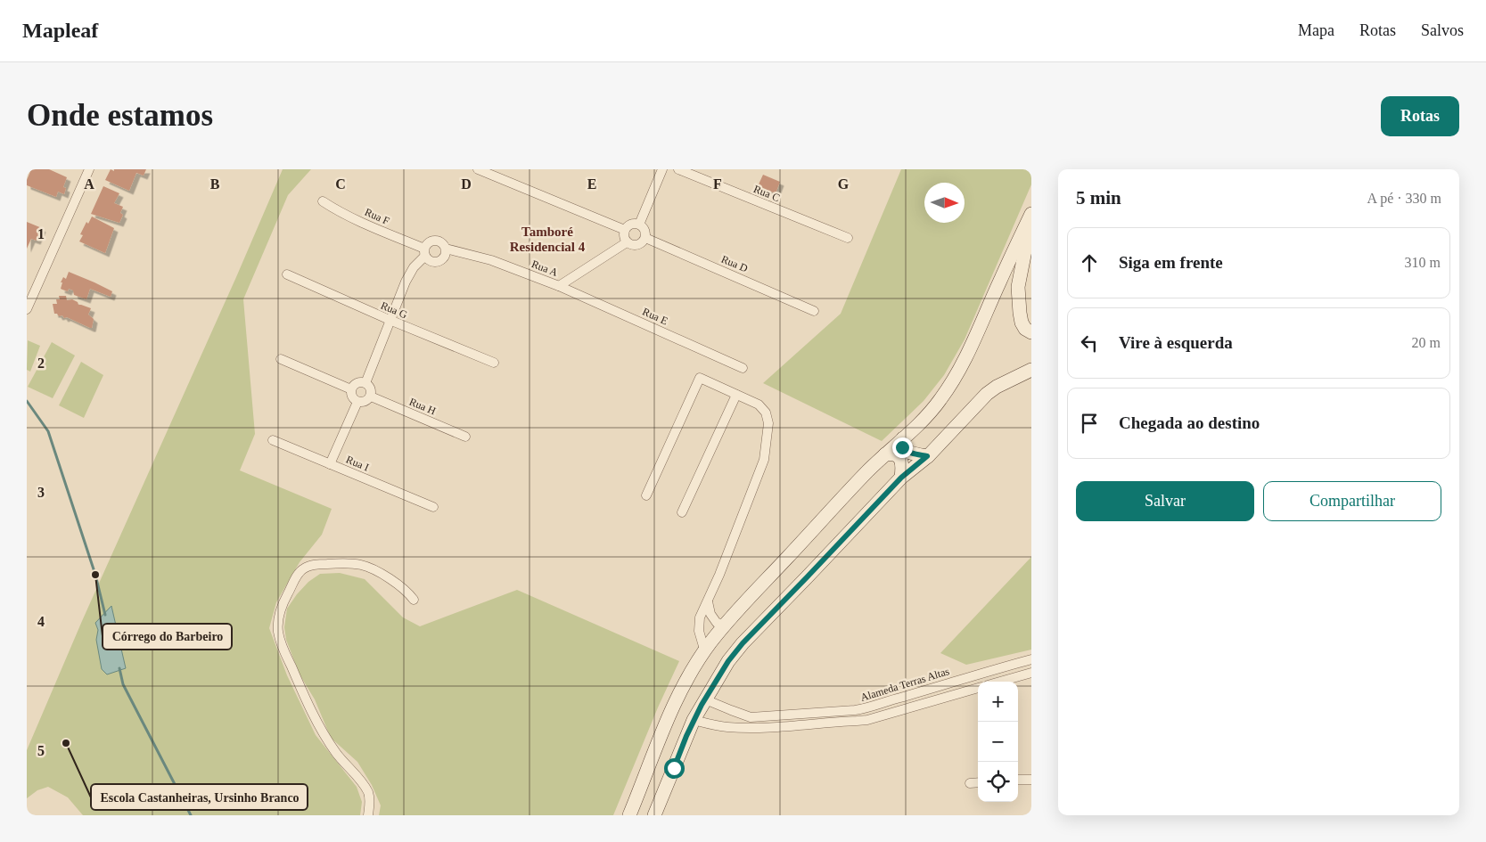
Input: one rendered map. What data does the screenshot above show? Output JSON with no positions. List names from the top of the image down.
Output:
{
  "streets": {
    "street": [
      "Rua C",
      "Rua F",
      "Rua D",
      "Rua A",
      "Rua G",
      "Rua E",
      "Rua H",
      "Rua I",
      "Alameda Terras Altas"
    ]
  },
  "crossings": [
    ["Rua F", "Rua A"],
    ["Rua D", "Rua A"],
    ["Rua A", "Rua E"]
  ],
  "districts": ["Tamboré Residencial 4"],
  "places": ["Córrego do Barbeiro", "Escola Castanheiras, Ursinho Branco"],
  "north": "right",
  "page": {
    "header": "Mapleaf",
    "nav": ["Mapa", "Rotas", "Salvos"],
    "buttons": [
      "Rotas",
      ["Salvar", "Compartilhar"]
    ],
    "title": "Onde estamos",
    "heading": ["5 min", "A pé · 330 m"],
    "list": [
      ["Siga em frente", "310 m"],
      ["Vire à esquerda", "20 m"],
      "Chegada ao destino"
    ],
    "map_buttons": ["+", "−"]
  },
  "grid": {
    "columns": [
      "A",
      "B",
      "C",
      "D",
      "E",
      "F",
      "G"
    ],
    "rows": [
      "1",
      "2",
      "3",
      "4",
      "5"
    ]
  }
}
